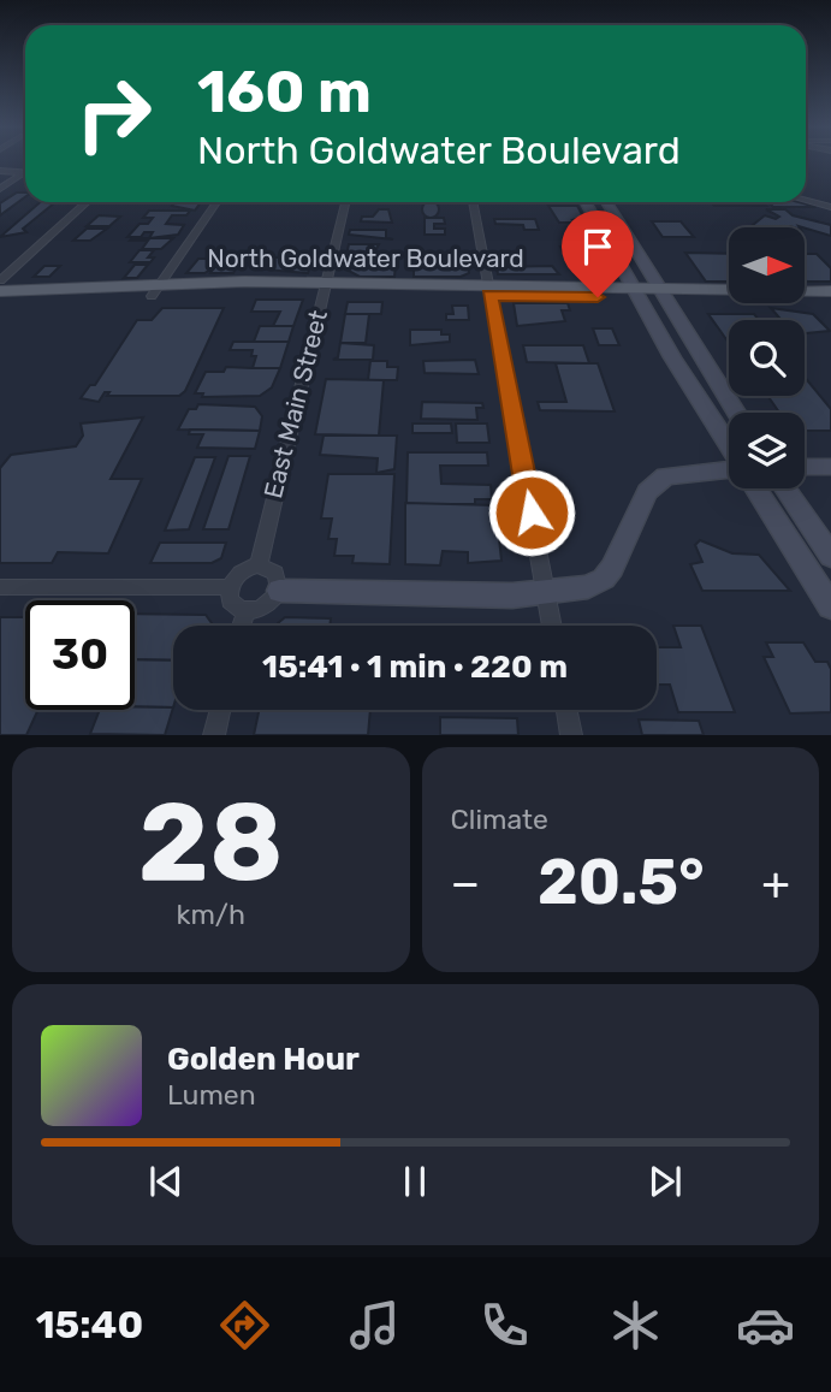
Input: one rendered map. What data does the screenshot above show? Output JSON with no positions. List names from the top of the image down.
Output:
{
  "streets": {
    "main road": ["North Goldwater Boulevard"],
    "street": ["East Main Street"]
  },
  "crossings": [
    ["North Goldwater Boulevard", "East Main Street"]
  ],
  "north": "right",
  "page": {
    "turn": ["160 m", "North Goldwater Boulevard"],
    "limit": "30",
    "trip": "15:41 · 1 min · 220 m",
    "tile": [
      ["28", "km/h"],
      "Climate"
    ],
    "heat": ["−", "20.5°", "+"],
    "song": ["Golden Hour", "Lumen"],
    "tabs": "15:40"
  }
}
